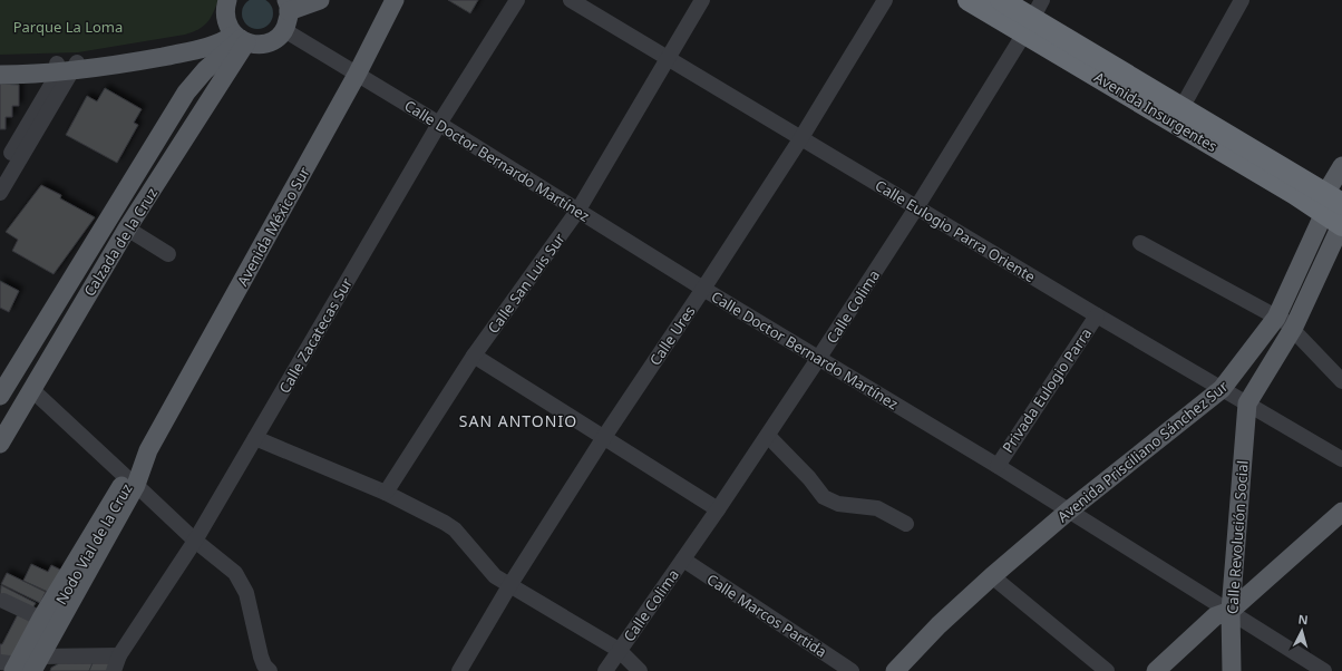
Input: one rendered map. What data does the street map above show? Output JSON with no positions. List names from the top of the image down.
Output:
{
  "streets": {
    "highway": ["Avenida Insurgentes"],
    "main road": [
      "Avenida México Sur",
      "Calzada de la Cruz",
      "Avenida Prisciliano Sánchez Sur",
      "Calle Revolución Social",
      "Nodo Vial de la Cruz"
    ],
    "street": [
      "Calle Doctor Bernardo Martínez",
      "Calle Eulogio Parra Oriente",
      "Calle San Luis Sur",
      "Calle Colima",
      "Calle Zacatecas Sur",
      "Calle Ures",
      "Privada Eulogio Parra",
      "Calle Marcos Partida"
    ]
  },
  "crossings": [
    ["Avenida Insurgentes", "Calle Colima"],
    ["Avenida Insurgentes", "Avenida Prisciliano Sánchez Sur"],
    ["Calle Doctor Bernardo Martínez", "Avenida México Sur"],
    ["Calle Doctor Bernardo Martínez", "Calle San Luis Sur"],
    ["Calle Doctor Bernardo Martínez", "Calle Colima"],
    ["Calle Doctor Bernardo Martínez", "Calle Zacatecas Sur"],
    ["Calle Doctor Bernardo Martínez", "Calle Ures"],
    ["Calle Doctor Bernardo Martínez", "Privada Eulogio Parra"],
    ["Calle Doctor Bernardo Martínez", "Avenida Prisciliano Sánchez Sur"],
    ["Calle Doctor Bernardo Martínez", "Calle Revolución Social"],
    ["Avenida México Sur", "Nodo Vial de la Cruz"],
    ["Calle Eulogio Parra Oriente", "Calle San Luis Sur"],
    ["Calle Eulogio Parra Oriente", "Calle Colima"],
    ["Calle Eulogio Parra Oriente", "Calle Ures"],
    ["Calle Eulogio Parra Oriente", "Privada Eulogio Parra"],
    ["Calle Eulogio Parra Oriente", "Avenida Prisciliano Sánchez Sur"],
    ["Calle Eulogio Parra Oriente", "Calle Revolución Social"],
    ["Calle Colima", "Calle Marcos Partida"],
    ["Avenida Prisciliano Sánchez Sur", "Calle Revolución Social"]
  ],
  "districts": ["SAN ANTONIO"],
  "parks": ["Parque La Loma"],
  "north": "top"
}
